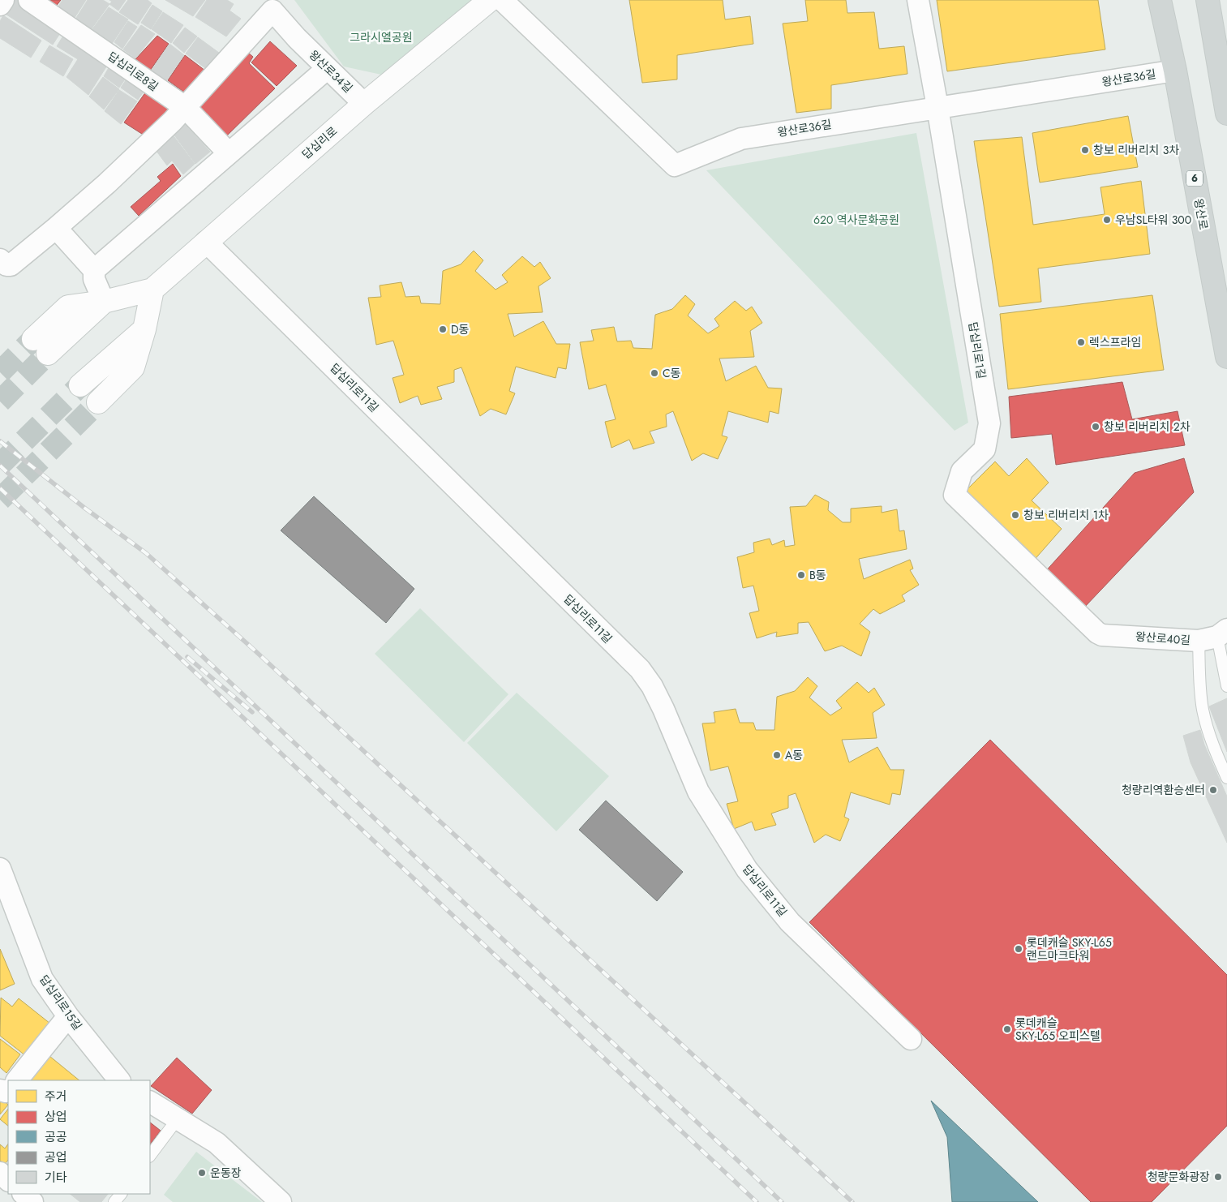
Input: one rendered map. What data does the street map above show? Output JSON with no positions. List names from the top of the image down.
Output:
{
  "streets": {
    "main road": ["답십리로", "6", "왕산로"],
    "street": [
      "답십리로8길",
      "왕산로34길",
      "왕산로36길",
      "답십리로1길",
      "답십리로11길",
      "왕산로40길",
      "답십리로15길"
    ]
  },
  "crossings": [
    ["답십리로8길", "왕산로34길"],
    ["왕산로34길", "답십리로"],
    ["왕산로36길", "왕산로"],
    ["왕산로36길", "답십리로1길"],
    ["답십리로", "답십리로11길"],
    ["답십리로1길", "왕산로40길"]
  ],
  "parks": ["그라시엘공원", "620 역사문화공원"],
  "places": [
    "창보 리버리치 3차",
    "우남SL타워 300",
    "D동",
    "렉스프라임",
    "C동",
    "창보 리버리치 2차",
    "창보 리버리치 1차",
    "B동",
    "A동",
    "청량리역환승센터",
    "롯데캐슬 SKY-L65 랜드마크타워",
    "롯데캐슬 SKY-L65 오피스텔",
    "운동장",
    "청량문화광장"
  ],
  "legend": [
    "주거",
    "상업",
    "공공",
    "공업",
    "기타"
  ]
}
